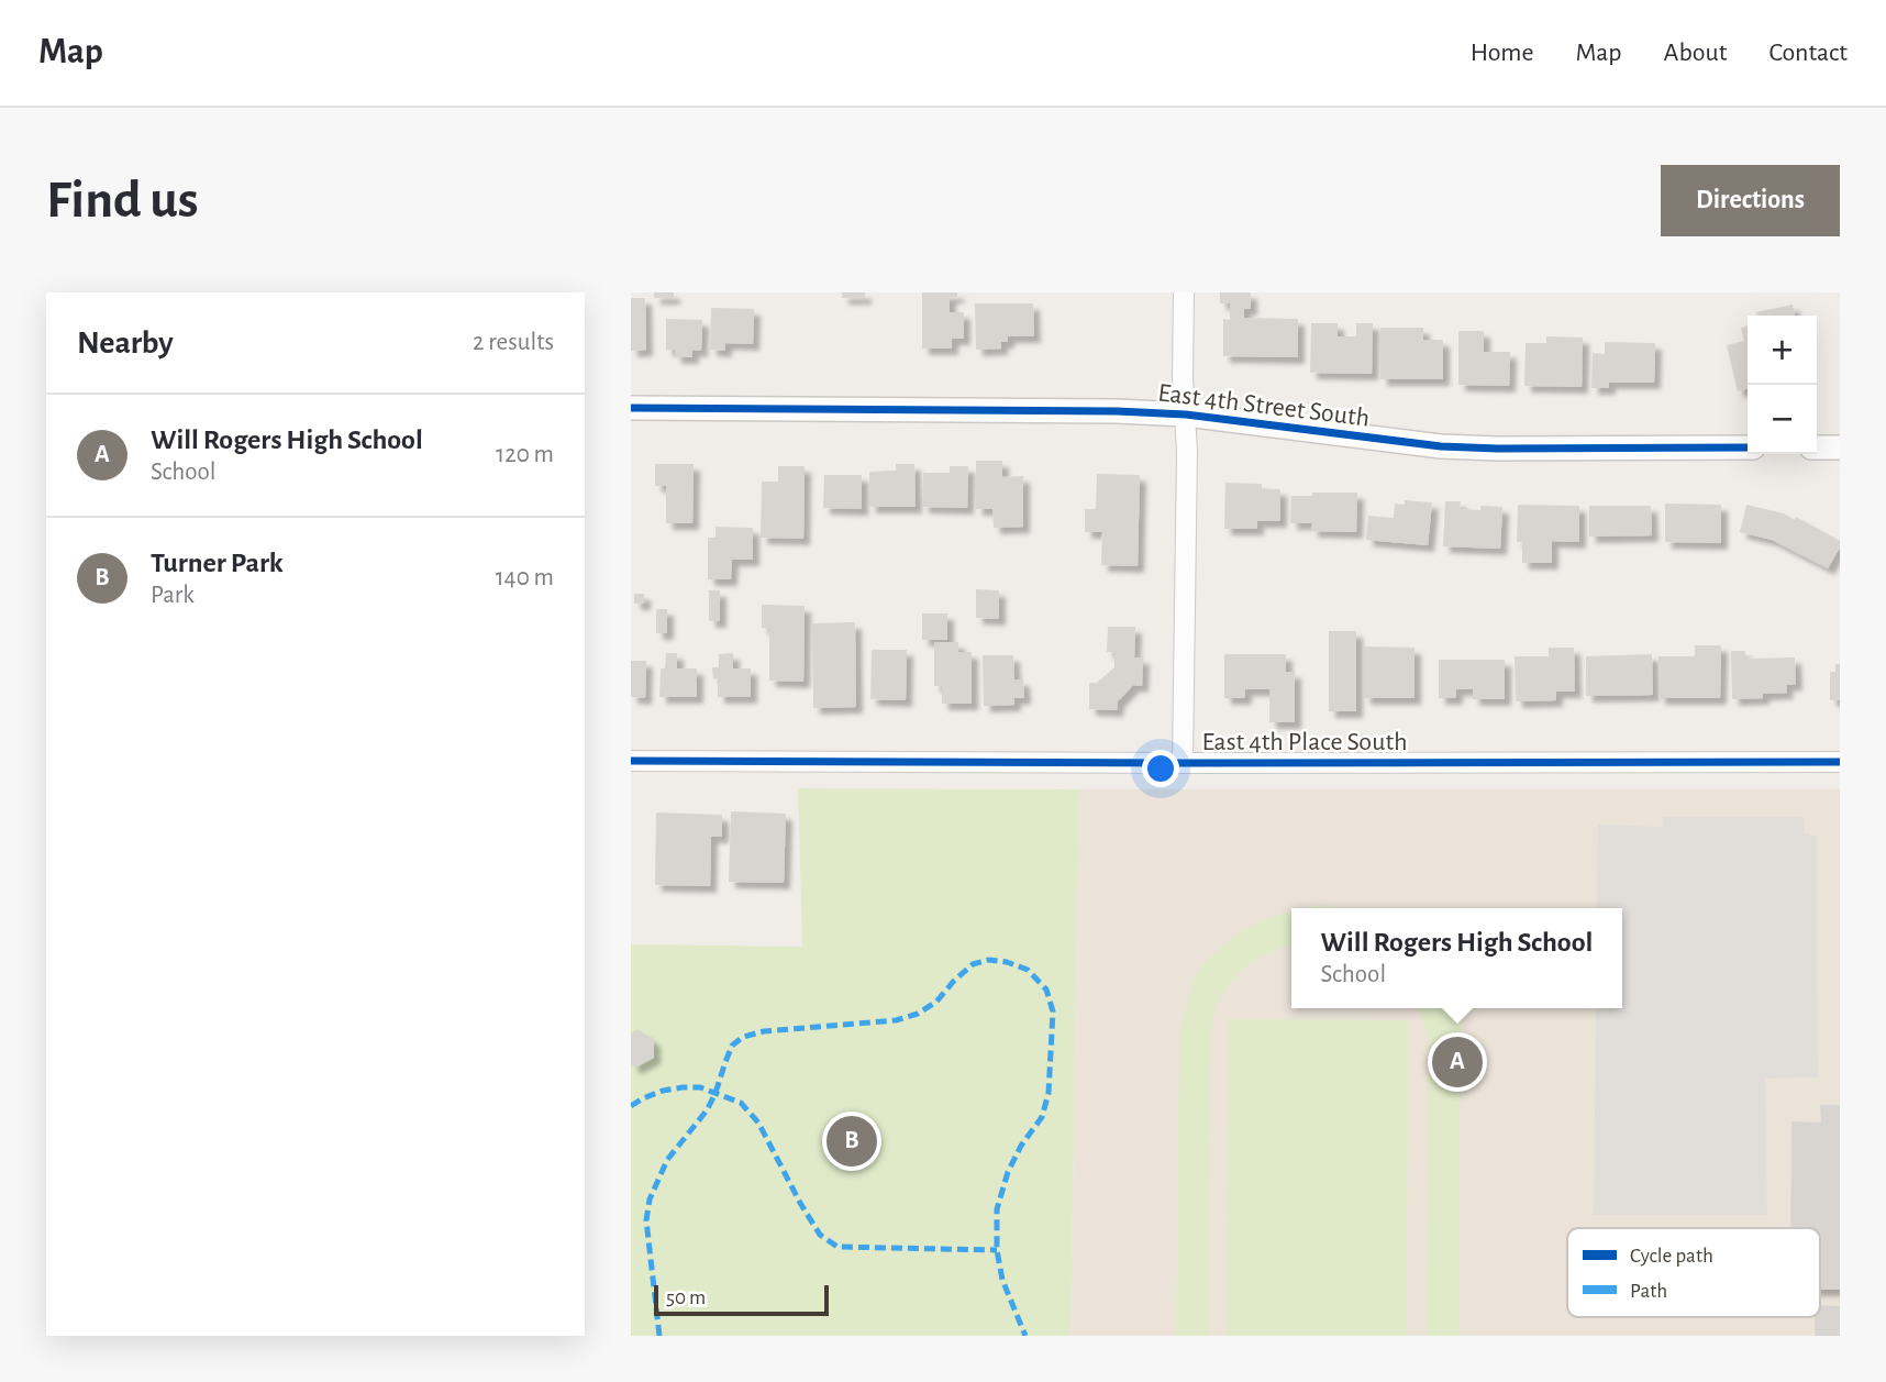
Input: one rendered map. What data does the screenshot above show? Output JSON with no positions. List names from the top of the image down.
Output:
{
  "streets": {
    "street": ["East 4th Street South", "East 4th Place South"]
  },
  "legend": ["Cycle path", "Path"],
  "scale_bar": "50 m",
  "page": {
    "header": "Map",
    "nav": [
      "Home",
      "Map",
      "About",
      "Contact"
    ],
    "buttons": "Directions",
    "title": "Find us",
    "heading": ["Nearby", "2 results"],
    "map_buttons": ["+", "−"],
    "list": [
      {
        "mark": "A",
        "name": "Will Rogers High School",
        "note": "School",
        "value": "120 m"
      },
      {
        "mark": "B",
        "name": "Turner Park",
        "note": "Park",
        "value": "140 m"
      }
    ],
    "popup": ["Will Rogers High School", "School"],
    "pins": ["A", "B"],
    "scale": "50 m"
  }
}
